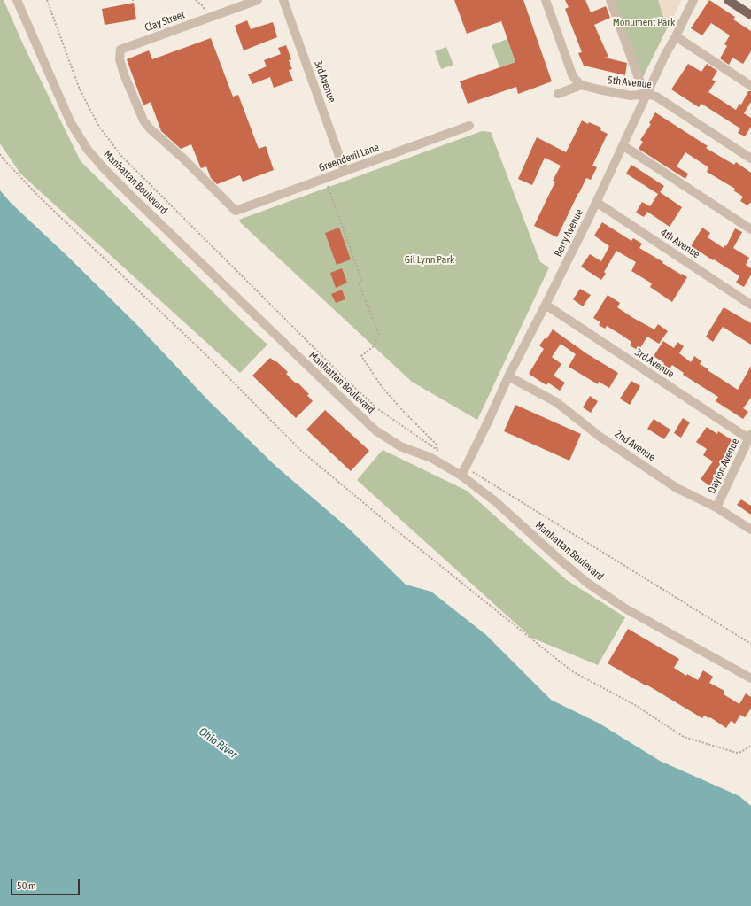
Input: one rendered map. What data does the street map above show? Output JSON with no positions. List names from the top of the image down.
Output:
{
  "streets": {
    "street": [
      "Clay Street",
      "3rd Avenue",
      "5th Avenue",
      "Greendevil Lane",
      "Manhattan Boulevard",
      "Berry Avenue",
      "4th Avenue",
      "2nd Avenue",
      "Dayton Avenue"
    ]
  },
  "crossings": [
    ["Clay Street", "Greendevil Lane"],
    ["3rd Avenue", "Greendevil Lane"],
    ["3rd Avenue", "Berry Avenue"],
    ["3rd Avenue", "Dayton Avenue"],
    ["5th Avenue", "Berry Avenue"],
    ["Manhattan Boulevard", "Berry Avenue"],
    ["Berry Avenue", "4th Avenue"],
    ["Berry Avenue", "2nd Avenue"],
    ["2nd Avenue", "Dayton Avenue"]
  ],
  "water": ["Ohio River"],
  "parks": ["Monument Park", "Gil Lynn Park"],
  "scale_bar": "50 m"
}
